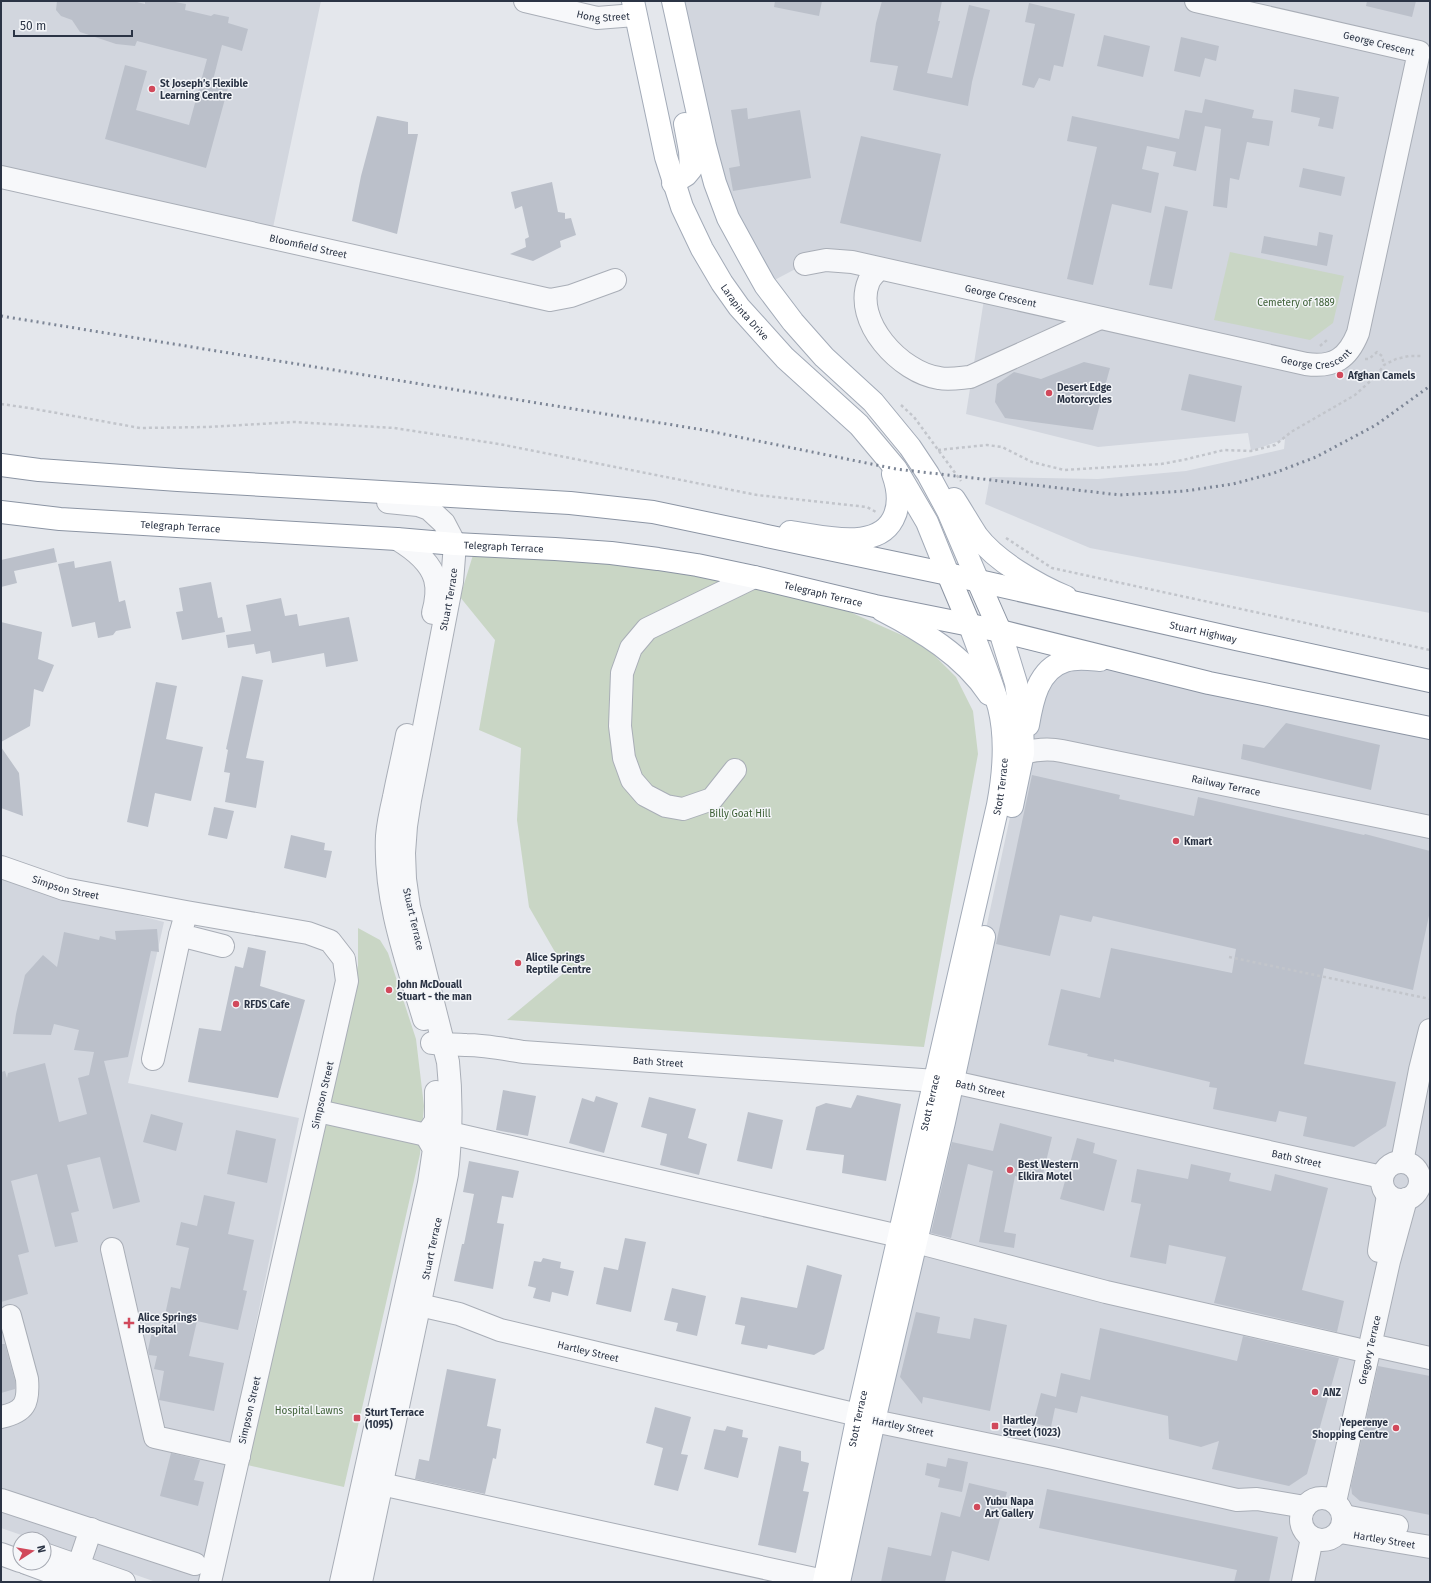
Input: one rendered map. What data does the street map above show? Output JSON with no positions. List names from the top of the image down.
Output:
{
  "streets": {
    "main road": [
      "Larapinta Drive",
      "Telegraph Terrace",
      "Stuart Highway",
      "Stott Terrace"
    ],
    "street": [
      "Hong Street",
      "George Crescent",
      "Bloomfield Street",
      "Stuart Terrace",
      "Railway Terrace",
      "Simpson Street",
      "Bath Street",
      "Gregory Terrace",
      "Hartley Street"
    ]
  },
  "crossings": [
    ["Hong Street", "Larapinta Drive"],
    ["Larapinta Drive", "Telegraph Terrace"],
    ["Larapinta Drive", "Stott Terrace"],
    ["Telegraph Terrace", "Stuart Terrace"],
    ["Telegraph Terrace", "Stott Terrace"],
    ["Stuart Terrace", "Bath Street"],
    ["Stuart Terrace", "Hartley Street"],
    ["Stuart Highway", "Stott Terrace"],
    ["Railway Terrace", "Stott Terrace"],
    ["Stott Terrace", "Bath Street"],
    ["Stott Terrace", "Hartley Street"],
    ["Bath Street", "Gregory Terrace"],
    ["Gregory Terrace", "Hartley Street"]
  ],
  "parks": ["Cemetery of 1889", "Billy Goat Hill", "Hospital Lawns"],
  "places": {
    "other": [
      "St Joseph’s Flexible Learning Centre",
      "Afghan Camels",
      "Desert Edge Motorcycles",
      "Kmart",
      "Alice Springs Reptile Centre",
      "John McDouall Stuart - the man",
      "RFDS Cafe",
      "Best Western Elkira Motel",
      "ANZ",
      "Yeperenye Shopping Centre",
      "Yubu Napa Art Gallery"
    ],
    "health": ["Alice Springs Hospital"],
    "transit": ["Sturt Terrace (1095)", "Hartley Street (1023)"]
  },
  "scale_bar": "50 m",
  "north": "right"
}
